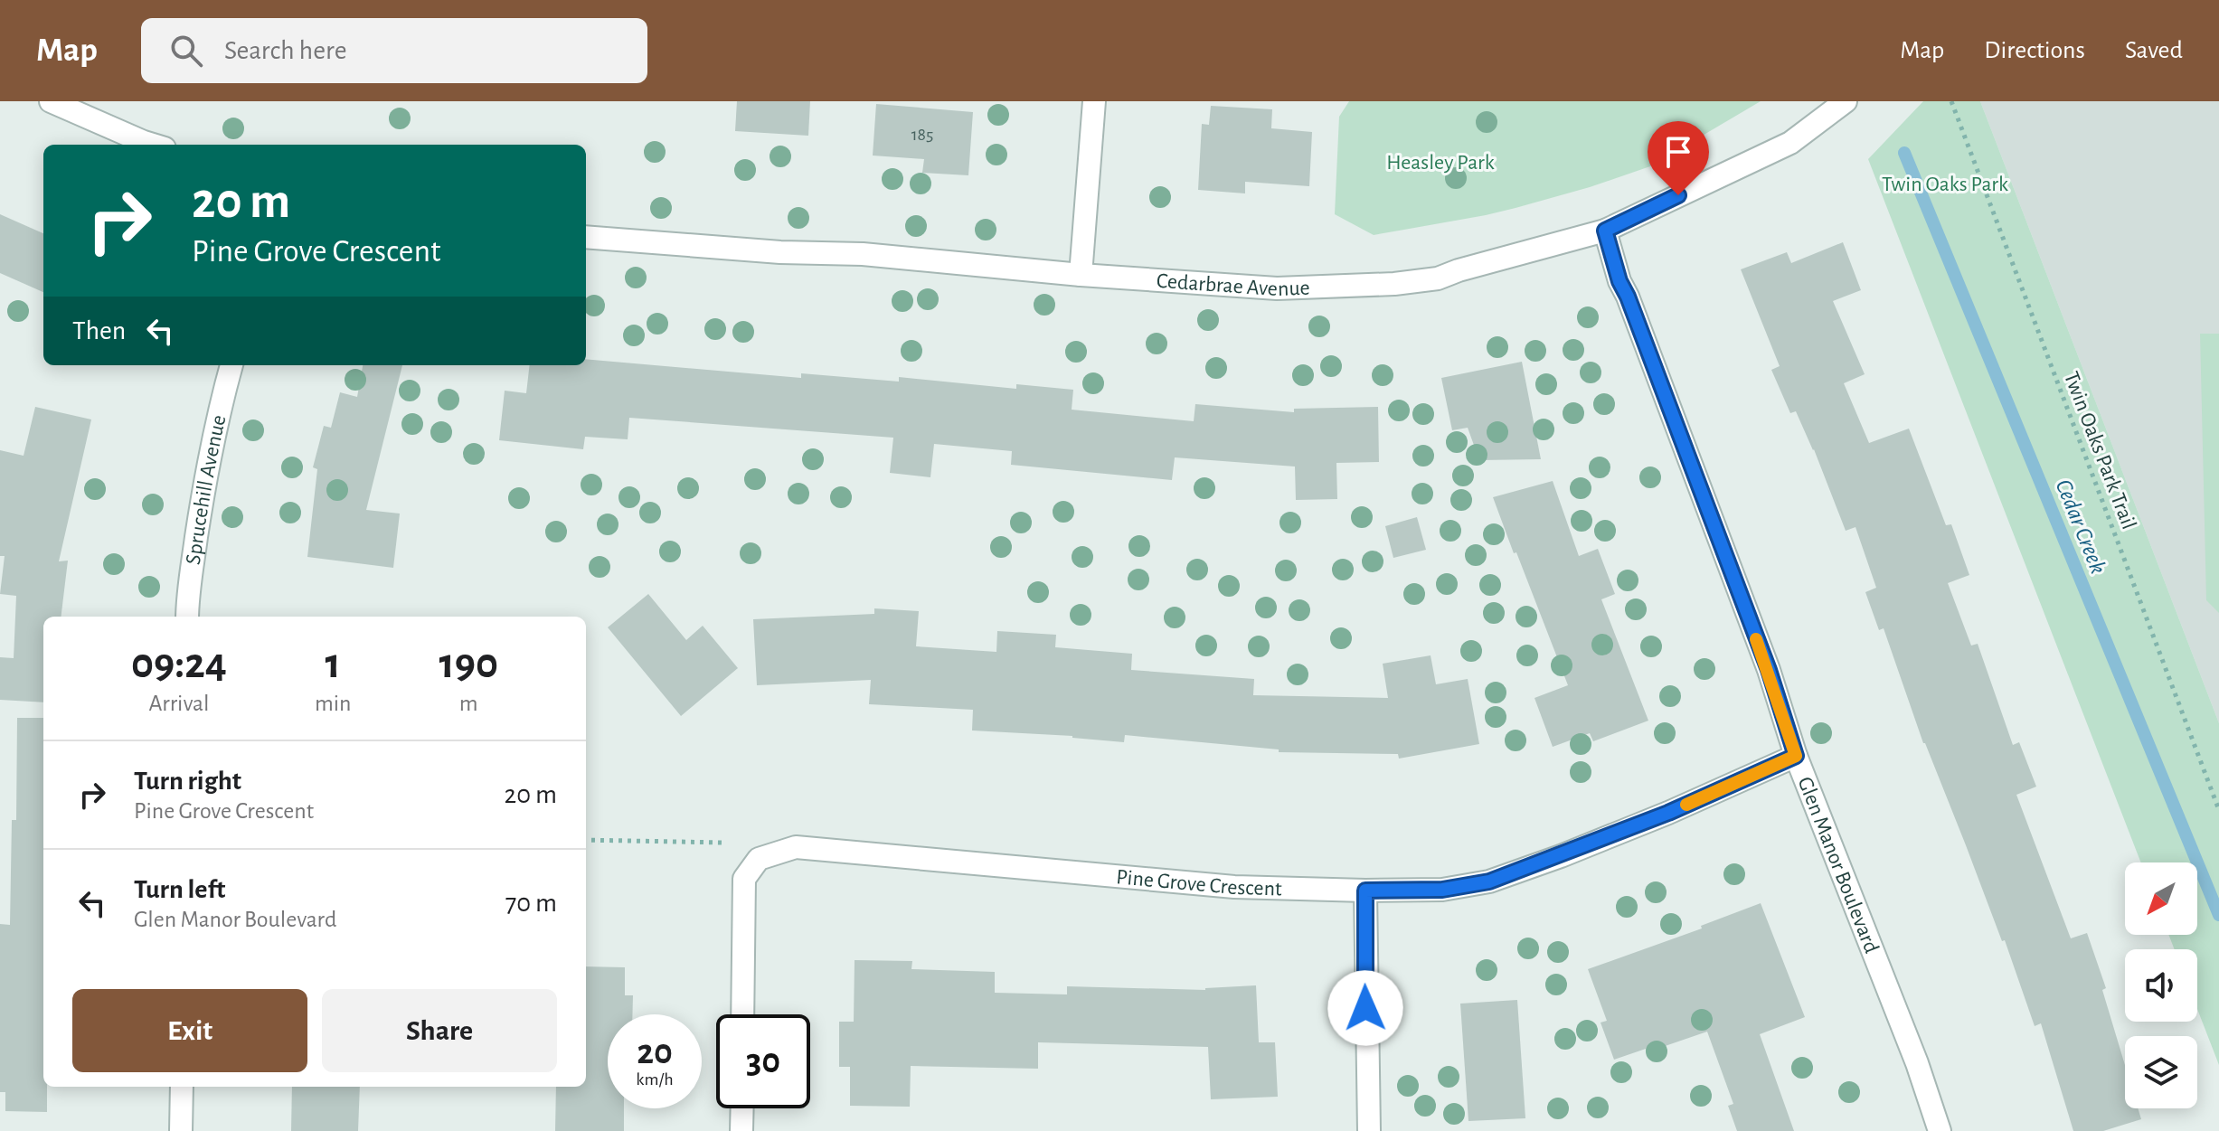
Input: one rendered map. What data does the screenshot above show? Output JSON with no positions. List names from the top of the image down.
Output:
{
  "streets": {
    "street": [
      "Cedarbrae Avenue",
      "Sprucehill Avenue",
      "Glen Manor Boulevard",
      "Pine Grove Crescent"
    ],
    "path": ["Twin Oaks Park Trail"]
  },
  "crossings": [
    ["Cedarbrae Avenue", "Glen Manor Boulevard"],
    ["Glen Manor Boulevard", "Pine Grove Crescent"]
  ],
  "water": ["Cedar Creek"],
  "parks": ["Heasley Park", "Twin Oaks Park"],
  "house_numbers": ["185"],
  "north": "bottom left",
  "page": {
    "header": "Map",
    "search": "Search here",
    "nav": ["Map", "Directions", "Saved"],
    "turn": ["20 m", "Pine Grove Crescent"],
    "then": "Then",
    "eta": [
      "09:24",
      "Arrival",
      "1",
      "min",
      "190",
      "m"
    ],
    "list": [
      {
        "name": "Turn right",
        "note": "Pine Grove Crescent",
        "value": "20 m"
      },
      {
        "name": "Turn left",
        "note": "Glen Manor Boulevard",
        "value": "70 m"
      }
    ],
    "buttons": ["Exit", "Share"],
    "speed": "20 km/h",
    "limit": "30"
  }
}
